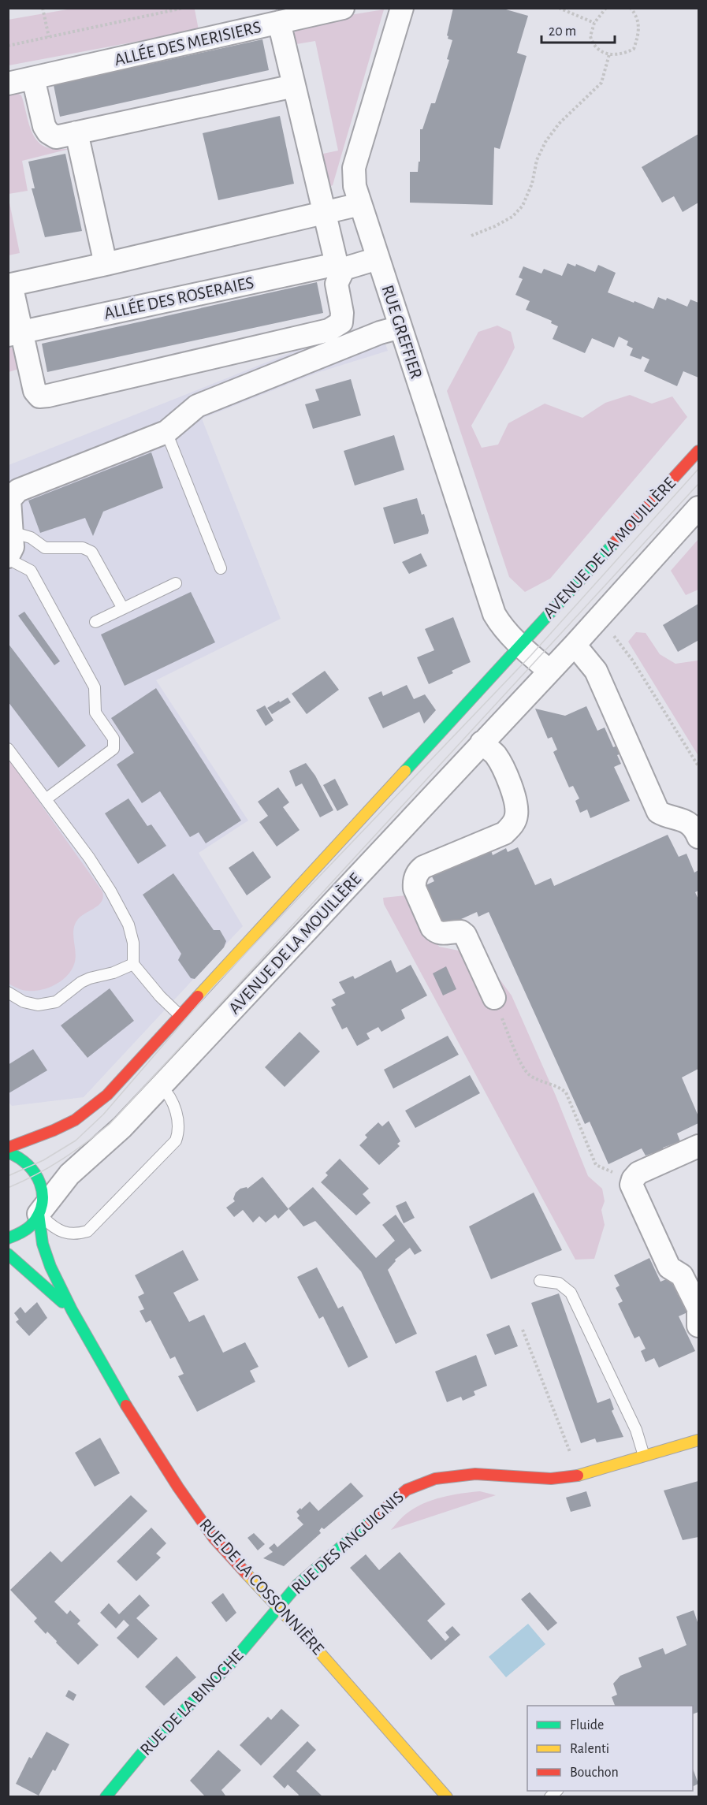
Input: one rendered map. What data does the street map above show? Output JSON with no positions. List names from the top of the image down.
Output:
{
  "streets": {
    "street": [
      "ALLÉE DES MERISIERS",
      "ALLÉE DES ROSERAIES",
      "RUE GREFFIER",
      "AVENUE DE LA MOUILLÈRE",
      "RUE DES ANGUIGNIS",
      "RUE DE LA COSSONNIÈRE",
      "RUE DE LA BINOCHE"
    ]
  },
  "crossings": [
    ["ALLÉE DES ROSERAIES", "RUE GREFFIER"],
    ["RUE GREFFIER", "AVENUE DE LA MOUILLÈRE"],
    ["AVENUE DE LA MOUILLÈRE", "RUE DE LA COSSONNIÈRE"],
    ["RUE DES ANGUIGNIS", "RUE DE LA COSSONNIÈRE"],
    ["RUE DES ANGUIGNIS", "RUE DE LA BINOCHE"],
    ["RUE DE LA COSSONNIÈRE", "RUE DE LA BINOCHE"]
  ],
  "legend": ["Fluide", "Ralenti", "Bouchon"],
  "scale_bar": "20 m"
}
